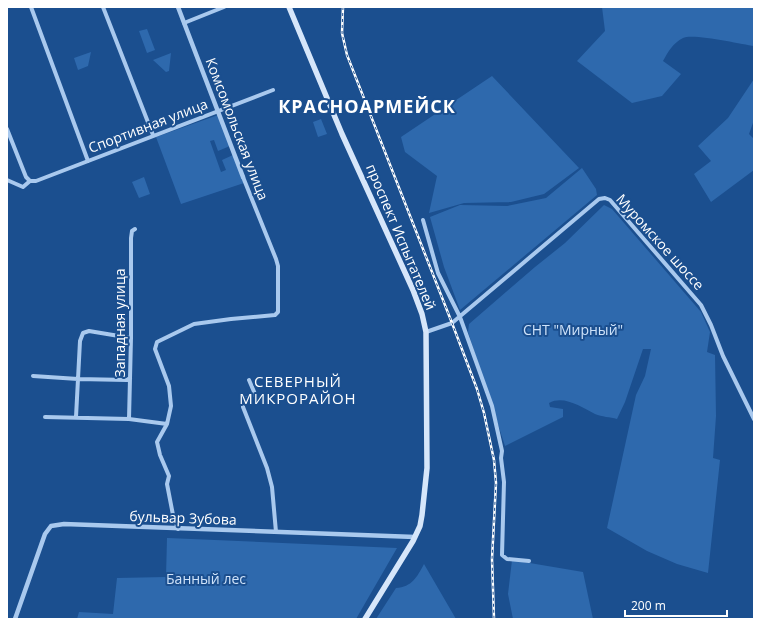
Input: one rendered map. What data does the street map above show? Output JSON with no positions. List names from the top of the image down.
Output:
{
  "streets": {
    "main road": ["проспект Испытателей"],
    "street": [
      "Спортивная улица",
      "Комсомольская улица",
      "Муромское шоссе",
      "Западная улица",
      "бульвар Зубова"
    ]
  },
  "crossings": [
    ["Спортивная улица", "Комсомольская улица"],
    ["проспект Испытателей", "Муромское шоссе"],
    ["проспект Испытателей", "бульвар Зубова"]
  ],
  "districts": ["КРАСНОАРМЕЙСК", "СЕВЕРНЫЙ МИКРОРАЙОН"],
  "parks": ["СНТ \"Мирный\"", "Банный лес"],
  "scale_bar": "200 m"
}
